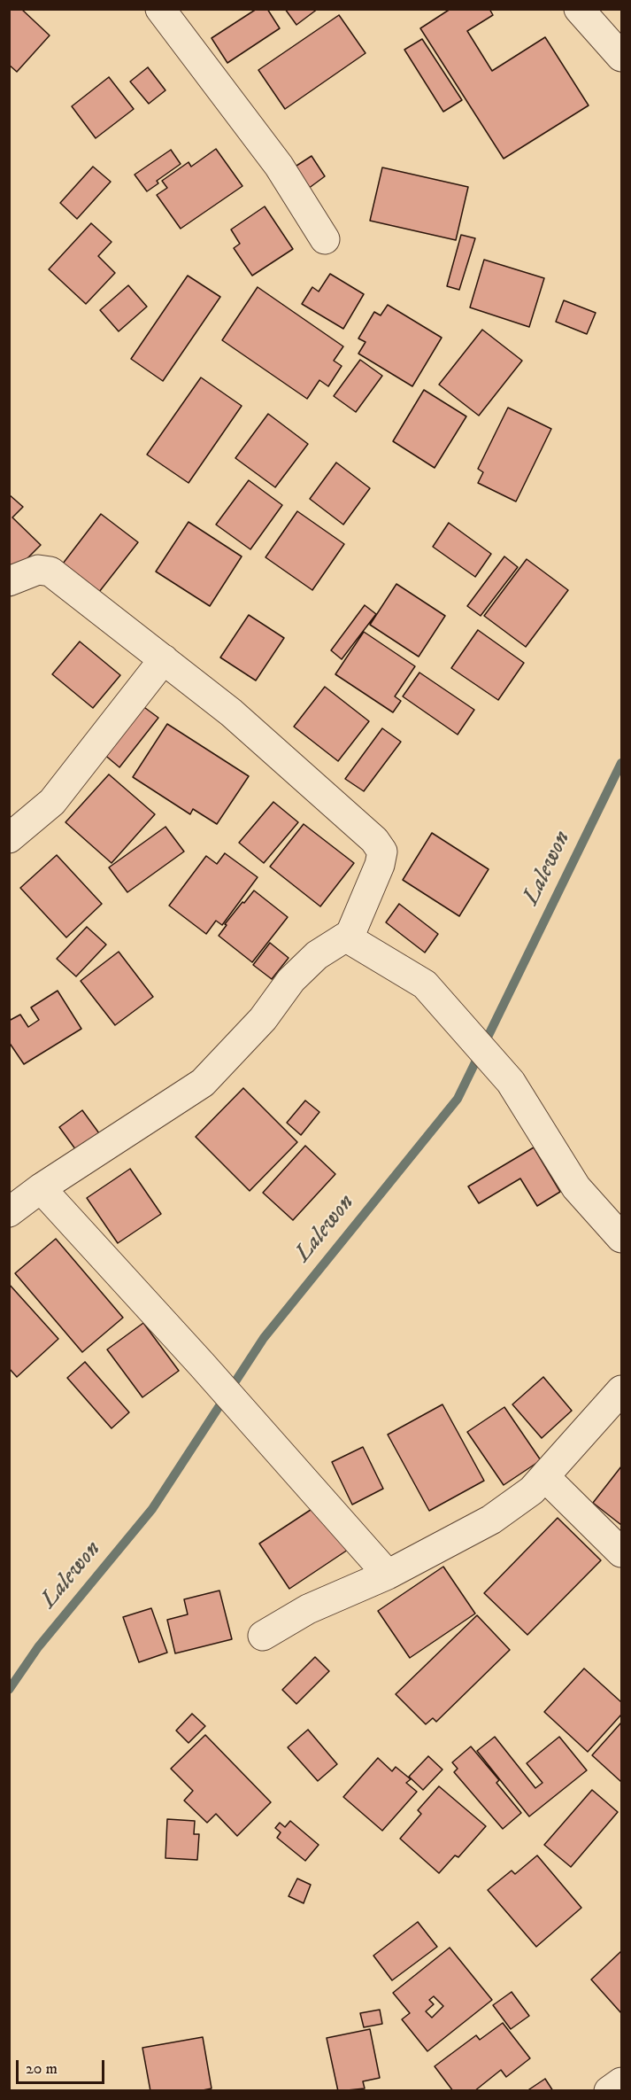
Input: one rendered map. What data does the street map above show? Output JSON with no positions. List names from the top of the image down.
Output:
{
  "water": ["Lalewon"],
  "scale_bar": "20 m"
}
